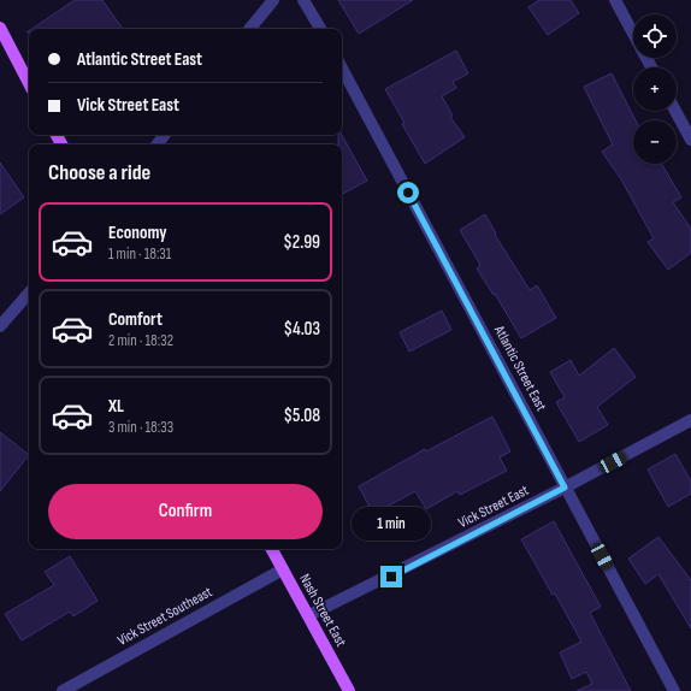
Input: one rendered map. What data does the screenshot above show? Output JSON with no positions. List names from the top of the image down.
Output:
{
  "streets": {
    "main road": ["Nash Street East"],
    "street": ["Atlantic Street East", "Vick Street East", "Vick Street Southeast"]
  },
  "crossings": [
    ["Atlantic Street East", "Vick Street East"],
    ["Vick Street East", "Nash Street East"],
    ["Nash Street East", "Vick Street Southeast"]
  ],
  "page": {
    "map_buttons": ["+", "−"],
    "banner": ["Atlantic Street East", "Vick Street East"],
    "heading": "Choose a ride",
    "list": [
      {
        "name": "Economy",
        "note": "1 min · 18:31",
        "value": "$2.99"
      },
      {
        "name": "Comfort",
        "note": "2 min · 18:32",
        "value": "$4.03"
      },
      {
        "name": "XL",
        "note": "3 min · 18:33",
        "value": "$5.08"
      }
    ],
    "buttons": "Confirm",
    "bubble": "1 min"
  }
}
